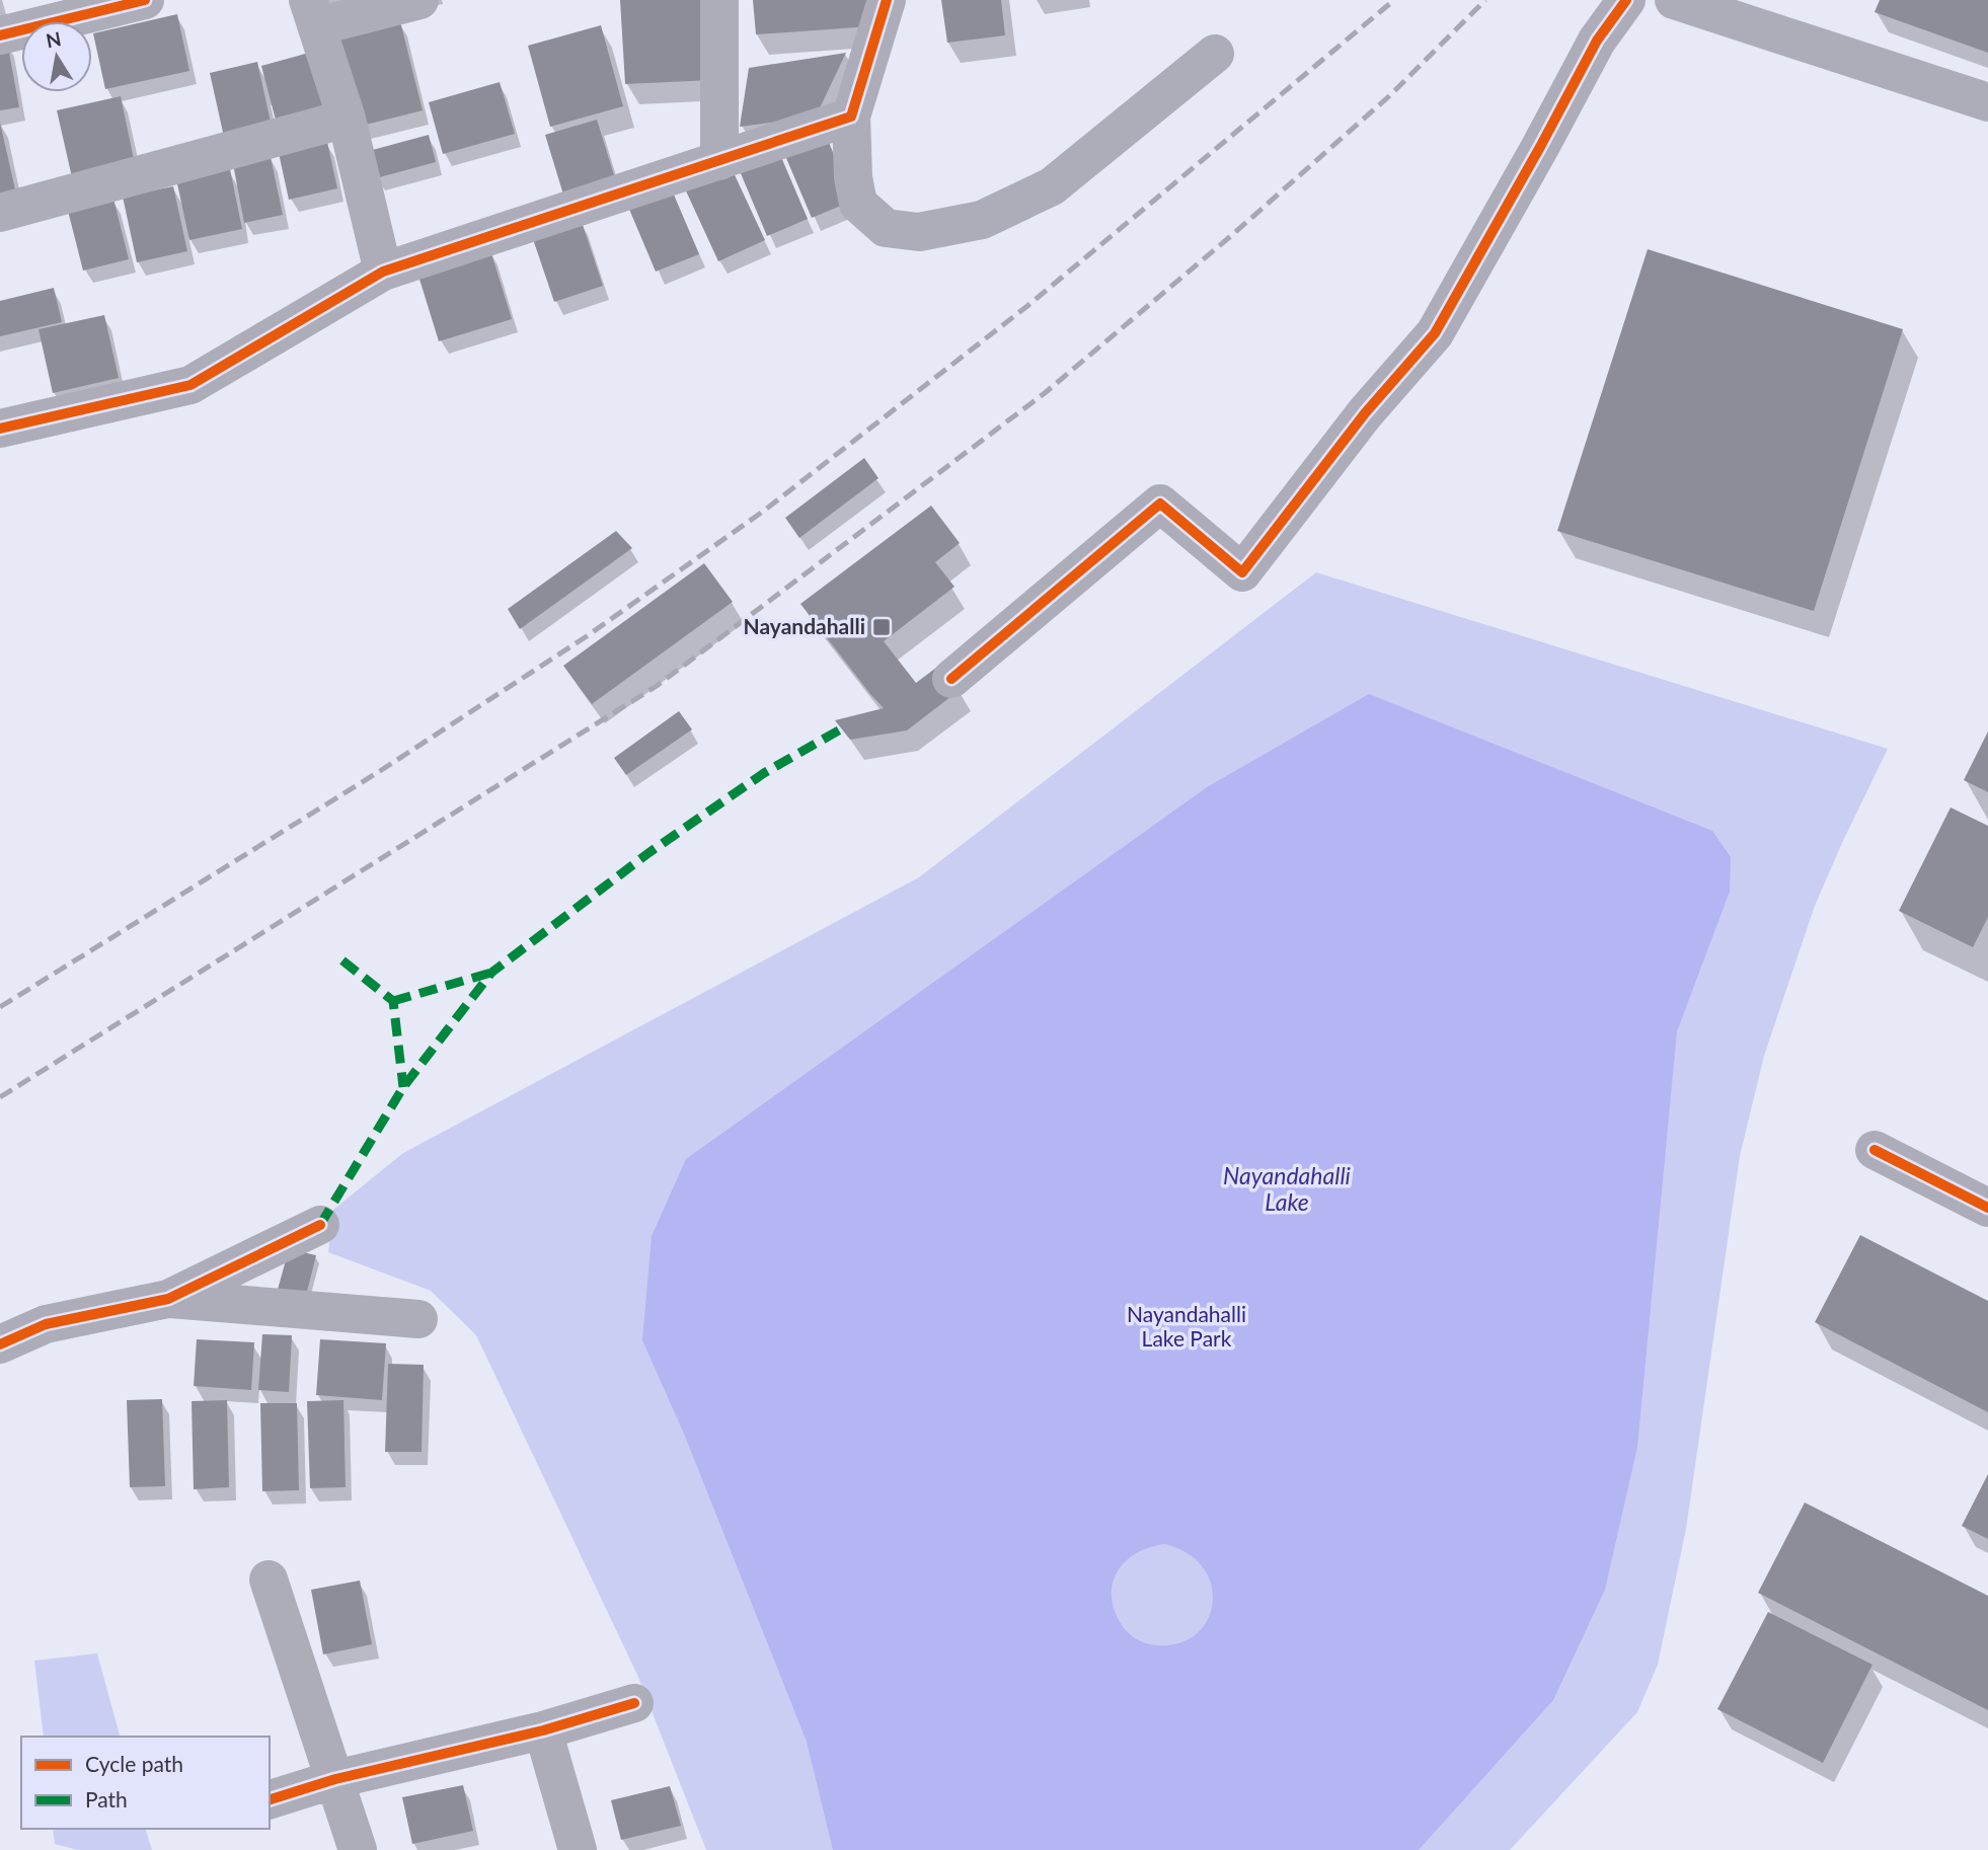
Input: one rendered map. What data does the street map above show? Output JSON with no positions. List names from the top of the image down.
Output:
{
  "water": ["Nayandahalli Lake"],
  "parks": ["Nayandahalli Lake Park"],
  "places": {
    "transit": ["Nayandahalli"]
  },
  "legend": ["Cycle path", "Path"],
  "north": "top"
}
